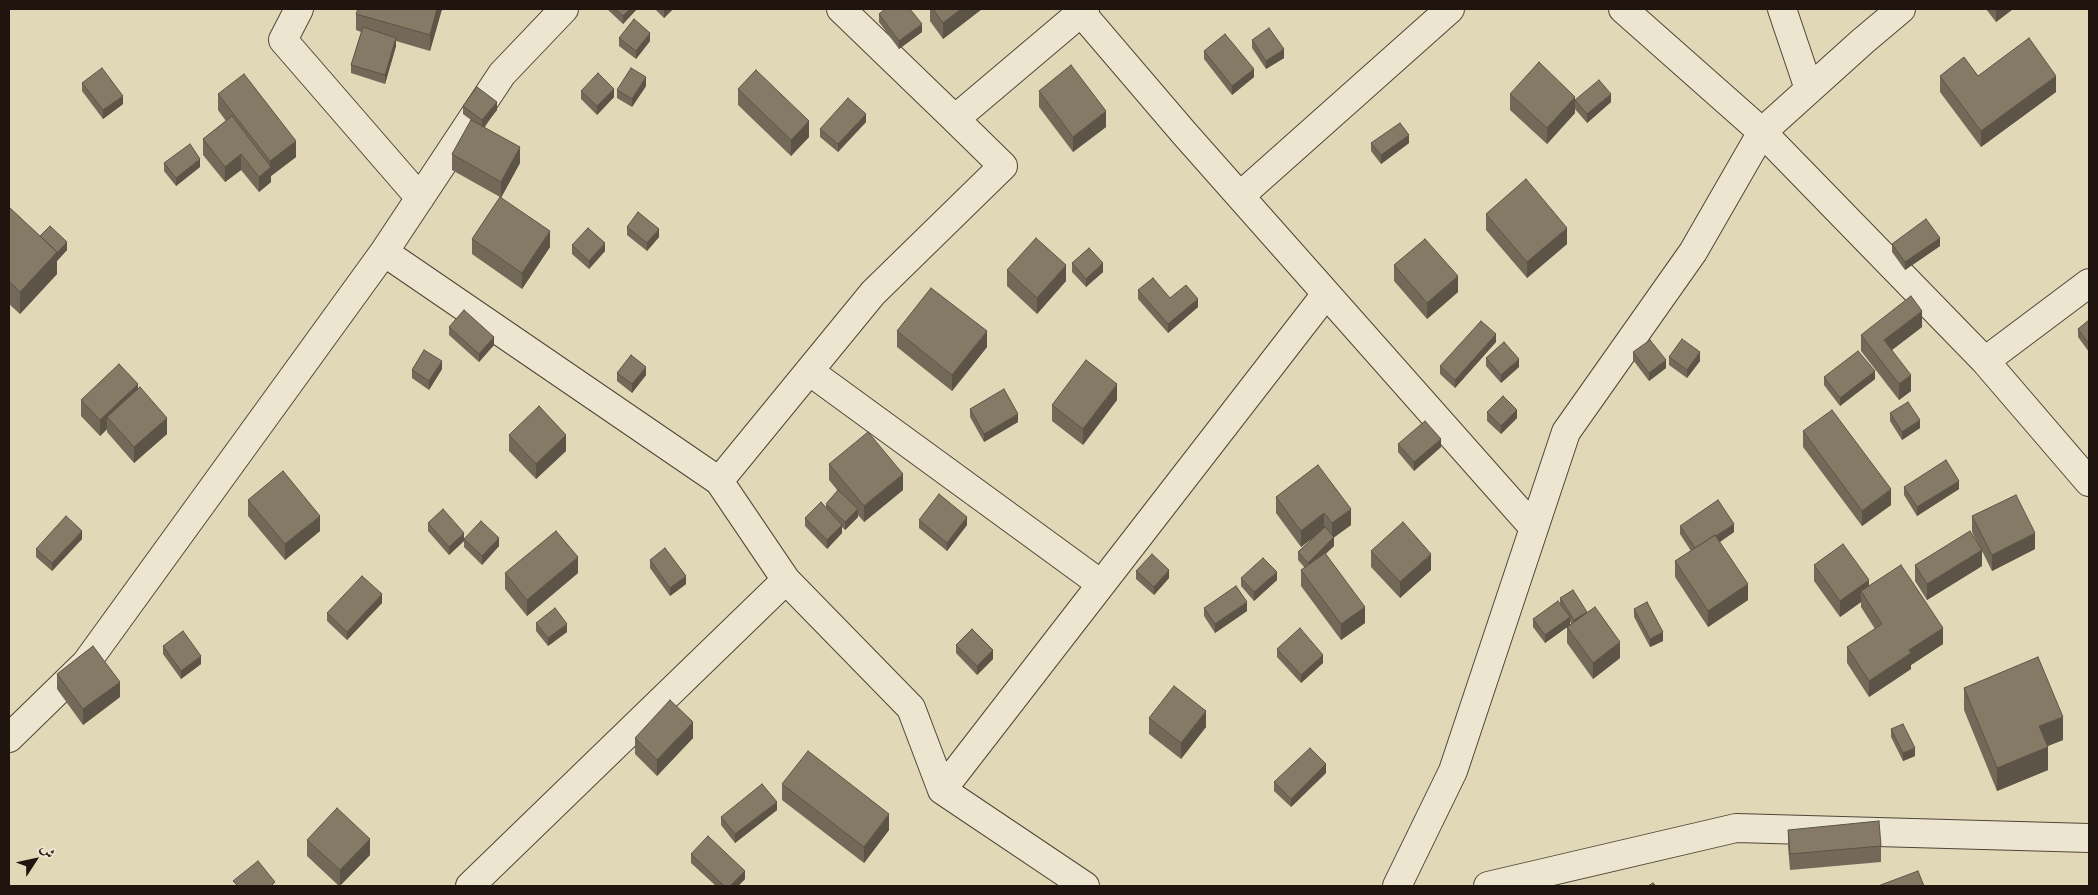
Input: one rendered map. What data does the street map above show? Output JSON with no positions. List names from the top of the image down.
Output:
{
  "north": "top right"
}
